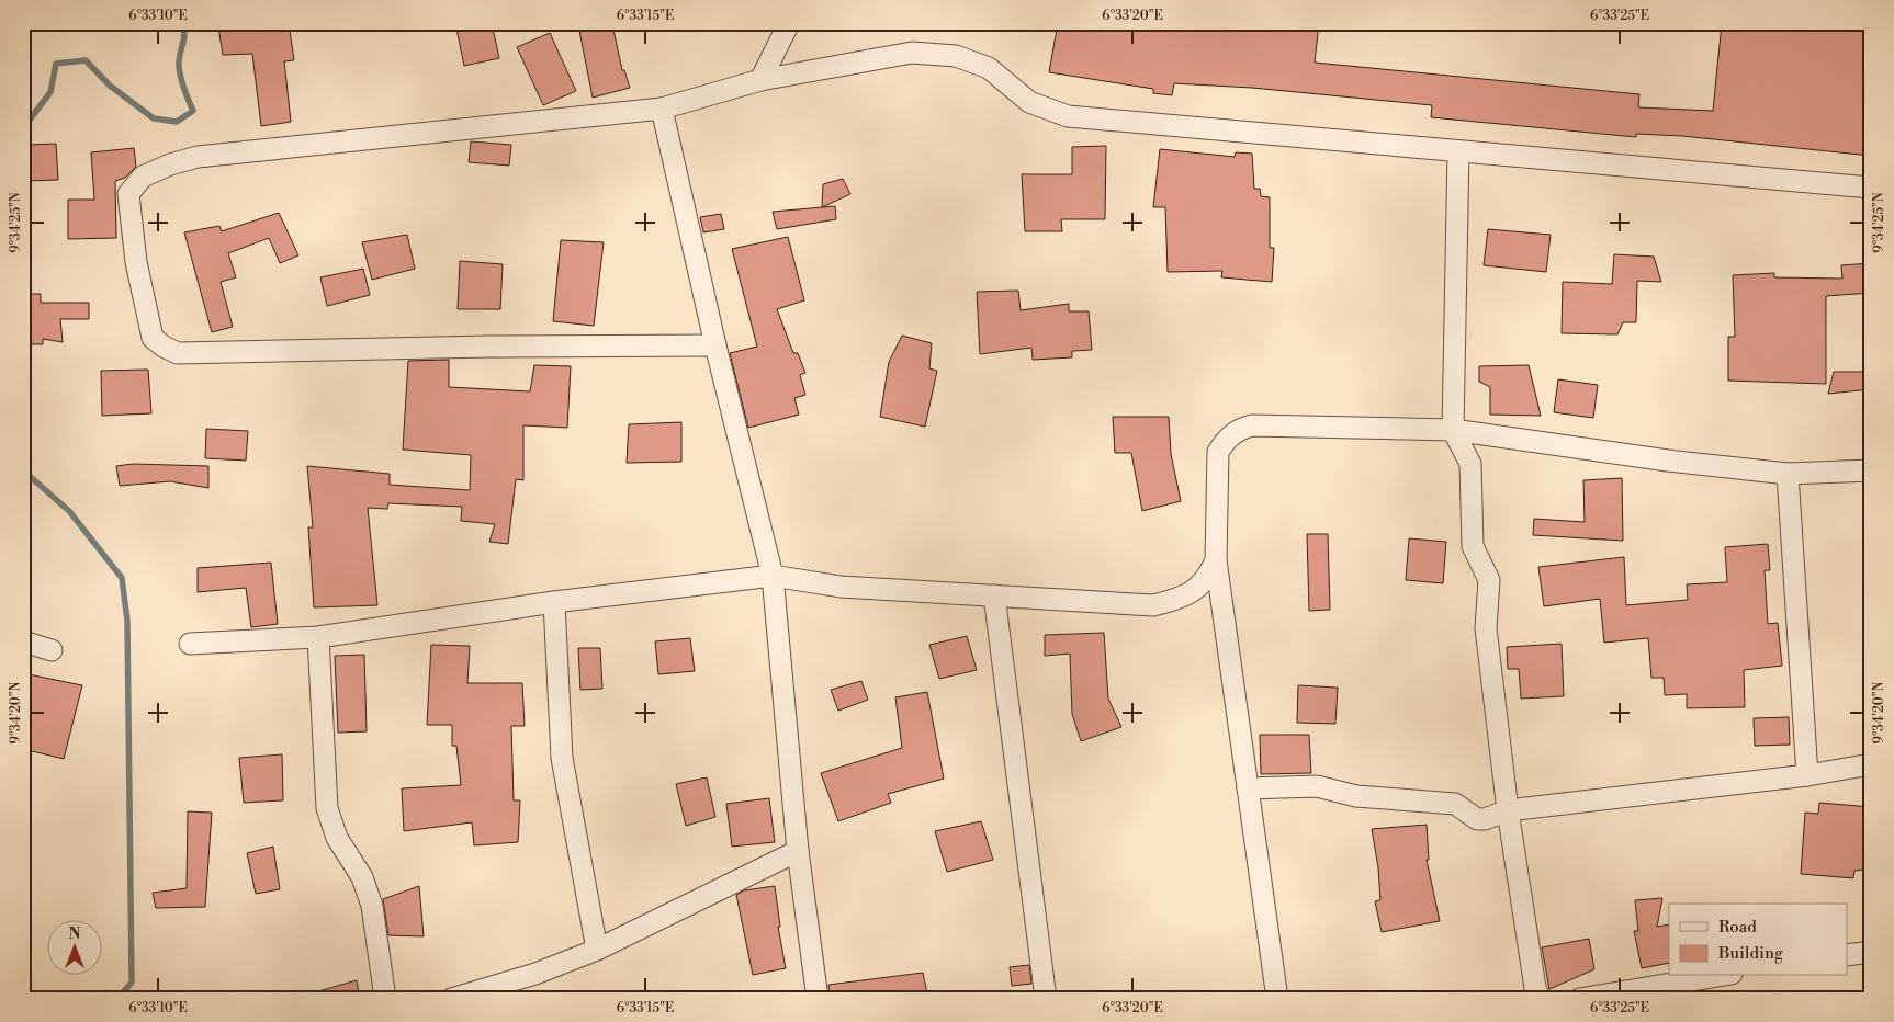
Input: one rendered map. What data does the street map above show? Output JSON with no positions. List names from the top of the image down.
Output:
{
  "legend": ["Road", "Building"],
  "north": "top",
  "coordinates": [
    "6°33'10\"E",
    "6°33'15\"E",
    "6°33'20\"E",
    "6°33'25\"E",
    "9°34'25\"N",
    "9°34'20\"N"
  ]
}
